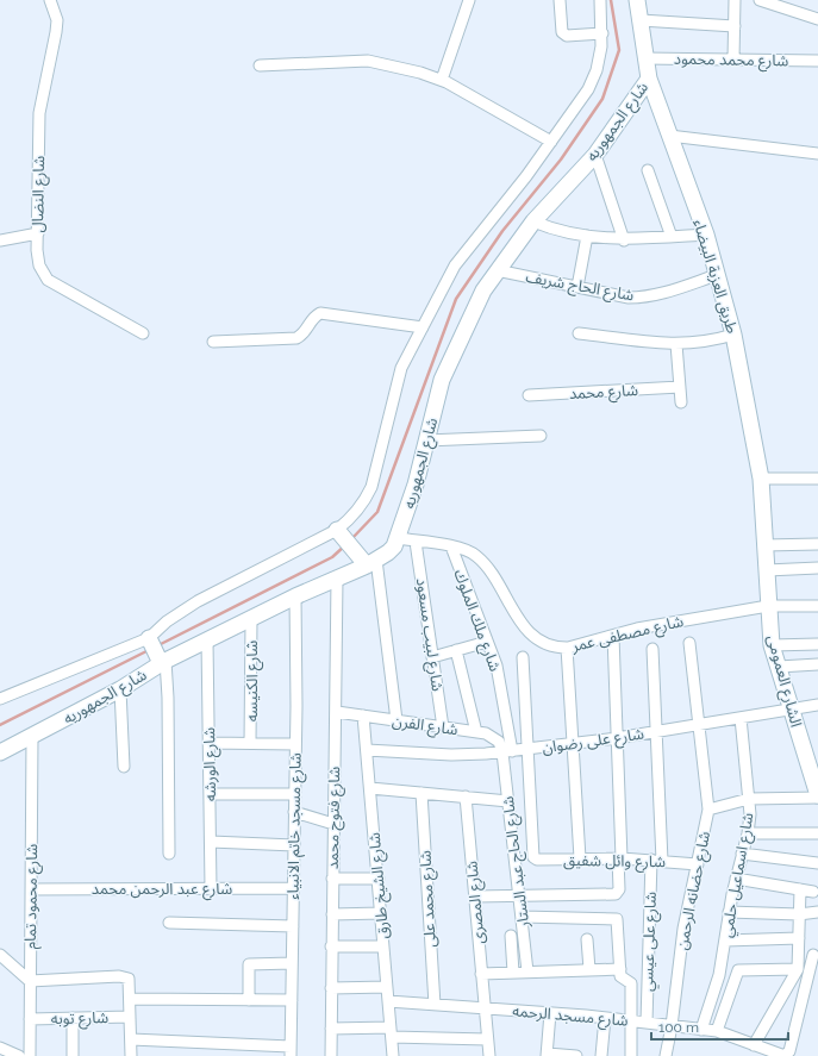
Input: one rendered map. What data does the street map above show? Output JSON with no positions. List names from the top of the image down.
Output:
{
  "streets": {
    "street": [
      "شارع محمد محمود",
      "شارع الجمهوريه",
      "شارع النضال",
      "طريق العزبة البيضاء",
      "شارع الحاج شريف",
      "شارع محمد",
      "شارع ملك الملوك",
      "شارع مصطفى عمر",
      "شارع لبيب مسعود",
      "شارع الكنيسه",
      "الشارع العمومى",
      "شارع الفرن",
      "شارع على رضوان",
      "شارع الورشه",
      "شارع فتوح محمد",
      "شارع مسجد خاتم الانبياء",
      "شارع وائل شفيق",
      "شارع الحاج عبد الستار",
      "شارع اسماعيل حلمي",
      "شارع الشيخ طارق",
      "شارع عبد الرحمن محمد",
      "شارع حضانه الرحمن",
      "شارع محمود تمام",
      "شارع محمد على",
      "شارع المصرى",
      "شارع على عيسي",
      "شارع مسجد الرحمه",
      "شارع توبه"
    ]
  },
  "crossings": [
    ["شارع محمد محمود", "شارع الجمهوريه"],
    ["شارع الجمهوريه", "طريق العزبة البيضاء"],
    ["شارع الجمهوريه", "شارع الحاج شريف"],
    ["شارع الجمهوريه", "شارع مصطفى عمر"],
    ["شارع الجمهوريه", "شارع الكنيسه"],
    ["شارع الجمهوريه", "شارع الورشه"],
    ["شارع الجمهوريه", "شارع فتوح محمد"],
    ["شارع الجمهوريه", "شارع مسجد خاتم الانبياء"],
    ["شارع الجمهوريه", "شارع محمود تمام"],
    ["طريق العزبة البيضاء", "شارع الحاج شريف"],
    ["طريق العزبة البيضاء", "الشارع العمومى"],
    ["شارع ملك الملوك", "شارع مصطفى عمر"],
    ["شارع ملك الملوك", "شارع الفرن"],
    ["شارع ملك الملوك", "شارع على رضوان"],
    ["شارع ملك الملوك", "شارع الحاج عبد الستار"],
    ["شارع مصطفى عمر", "شارع لبيب مسعود"],
    ["شارع مصطفى عمر", "الشارع العمومى"],
    ["شارع لبيب مسعود", "شارع الفرن"],
    ["الشارع العمومى", "شارع على رضوان"],
    ["شارع الفرن", "شارع على رضوان"],
    ["شارع الفرن", "شارع فتوح محمد"],
    ["شارع الفرن", "شارع الحاج عبد الستار"],
    ["شارع الفرن", "شارع الشيخ طارق"],
    ["شارع على رضوان", "شارع وائل شفيق"],
    ["شارع على رضوان", "شارع الحاج عبد الستار"],
    ["شارع على رضوان", "شارع اسماعيل حلمي"],
    ["شارع على رضوان", "شارع الشيخ طارق"],
    ["شارع على رضوان", "شارع حضانه الرحمن"],
    ["شارع على رضوان", "شارع على عيسي"],
    ["شارع الورشه", "شارع عبد الرحمن محمد"],
    ["شارع مسجد خاتم الانبياء", "شارع عبد الرحمن محمد"],
    ["شارع وائل شفيق", "شارع حضانه الرحمن"],
    ["شارع وائل شفيق", "شارع على عيسي"],
    ["شارع اسماعيل حلمي", "شارع مسجد الرحمه"],
    ["شارع الشيخ طارق", "شارع مسجد الرحمه"],
    ["شارع عبد الرحمن محمد", "شارع محمود تمام"],
    ["شارع حضانه الرحمن", "شارع مسجد الرحمه"],
    ["شارع محمود تمام", "شارع توبه"],
    ["شارع محمد على", "شارع مسجد الرحمه"],
    ["شارع المصرى", "شارع مسجد الرحمه"],
    ["شارع على عيسي", "شارع مسجد الرحمه"]
  ],
  "scale_bar": "100 m"
}
